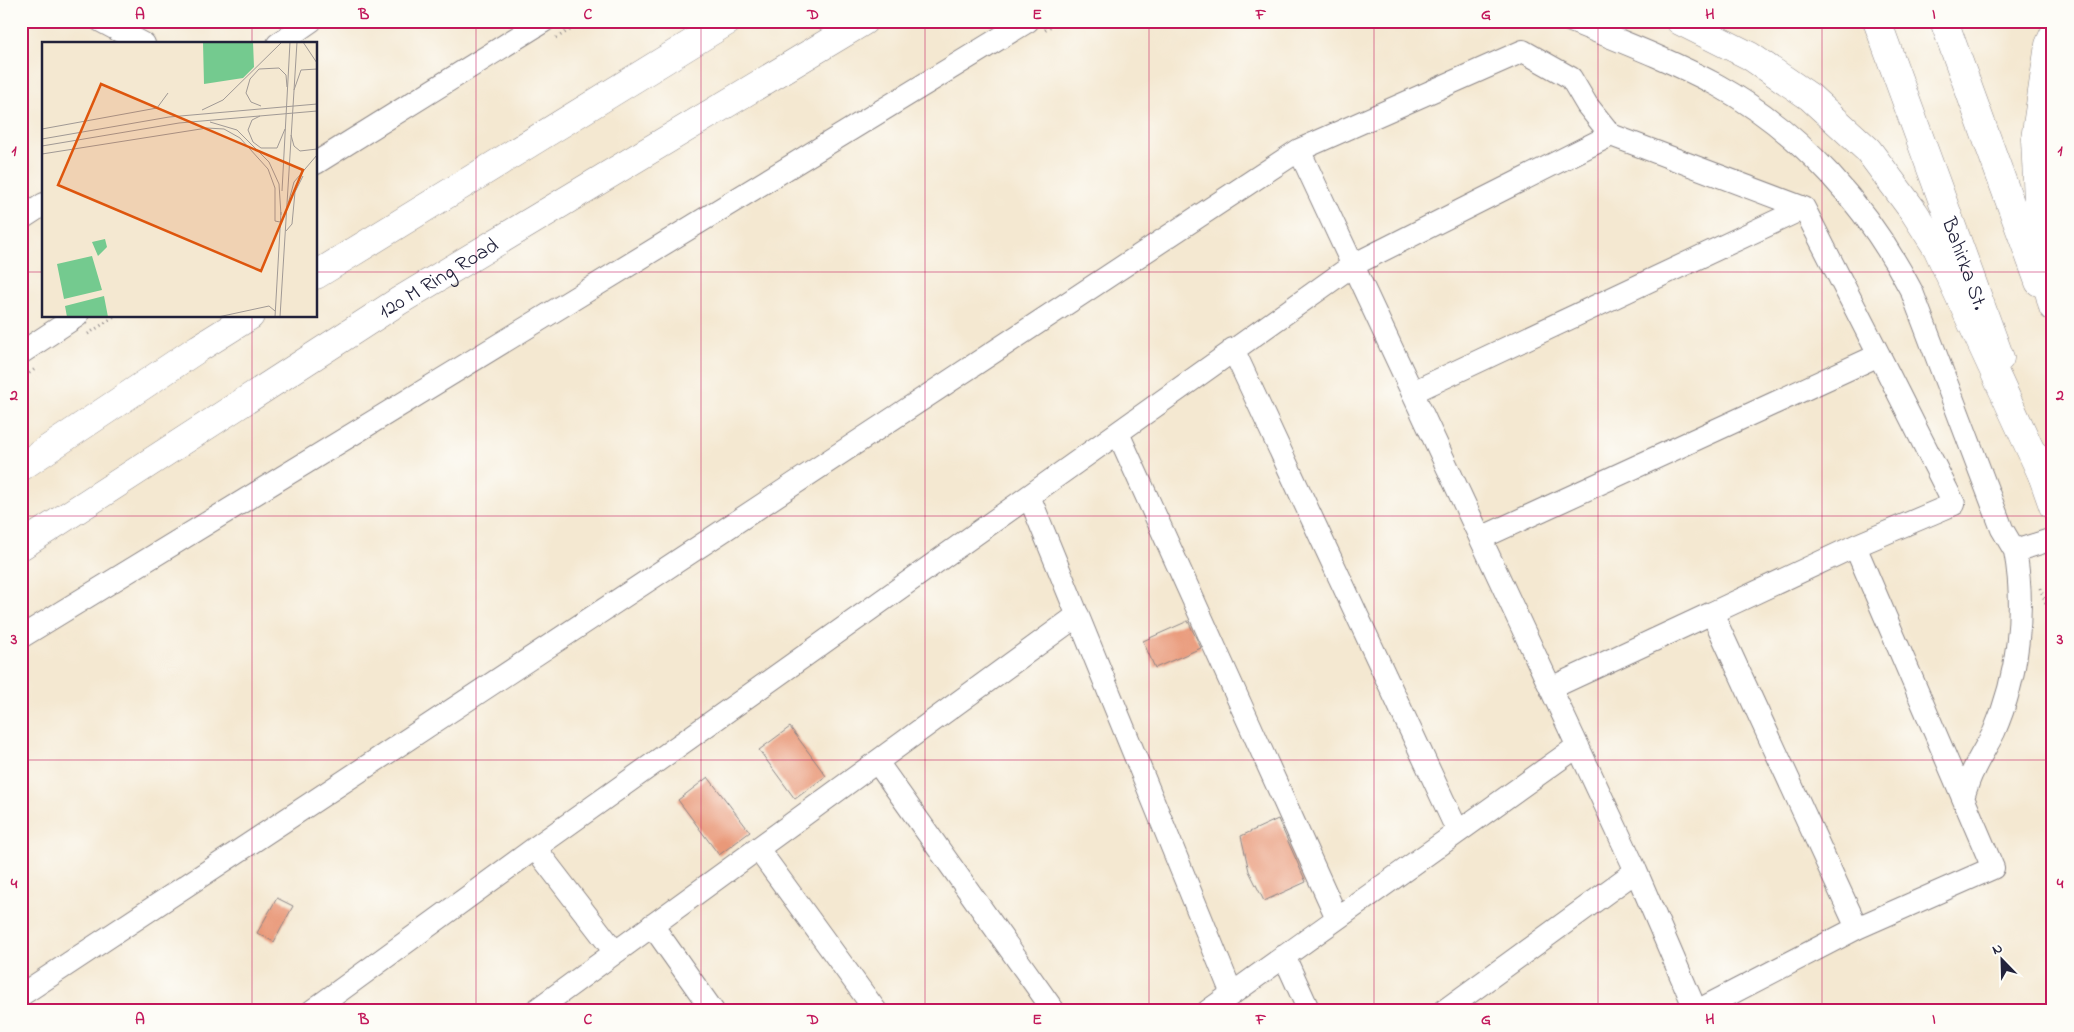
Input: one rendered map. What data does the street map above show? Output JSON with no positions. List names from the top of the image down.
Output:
{
  "streets": {
    "main road": ["Bahirka St.", "120 M Ring Road"]
  },
  "north": "top left",
  "grid": {
    "columns": [
      "A",
      "B",
      "C",
      "D",
      "E",
      "F",
      "G",
      "H",
      "I"
    ],
    "rows": [
      "1",
      "2",
      "3",
      "4"
    ]
  }
}
